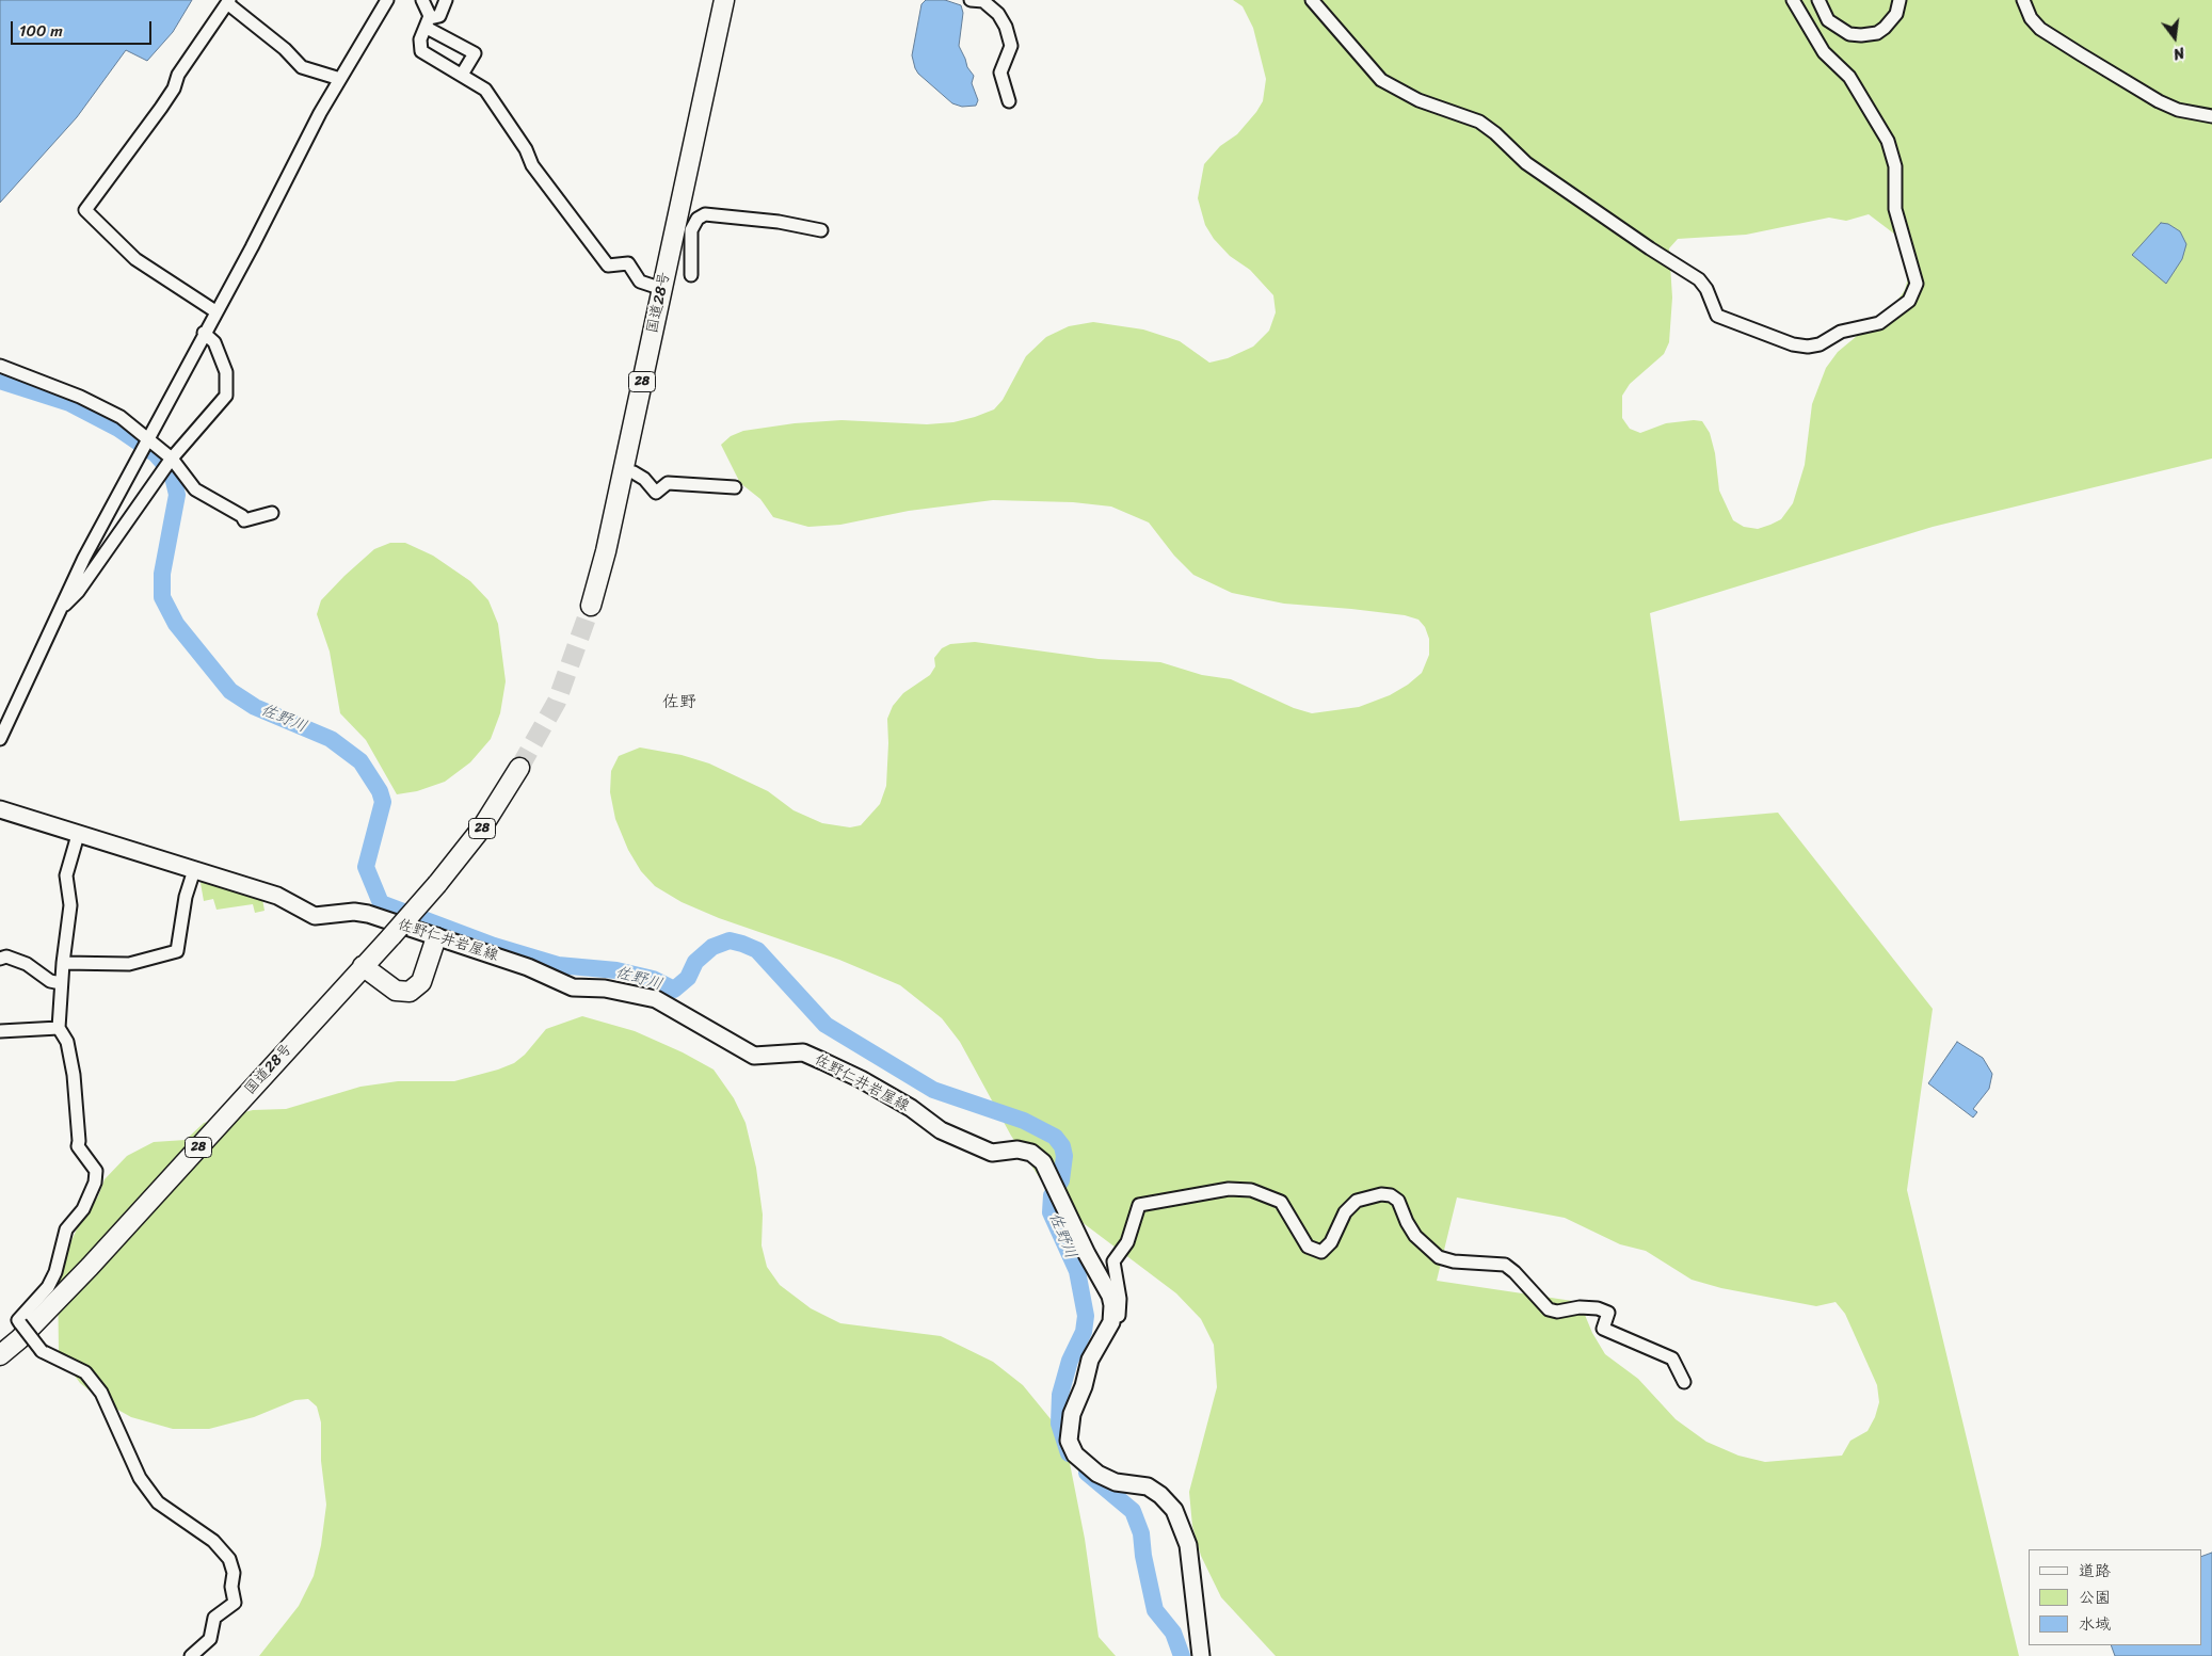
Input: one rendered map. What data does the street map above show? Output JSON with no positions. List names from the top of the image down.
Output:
{
  "streets": {
    "highway": ["国道28号", "28"],
    "main road": ["佐野仁井岩屋線"]
  },
  "districts": ["佐野"],
  "water": ["佐野川"],
  "legend": ["道路", "公園", "水域"],
  "scale_bar": "100 m",
  "north": "bottom"
}
